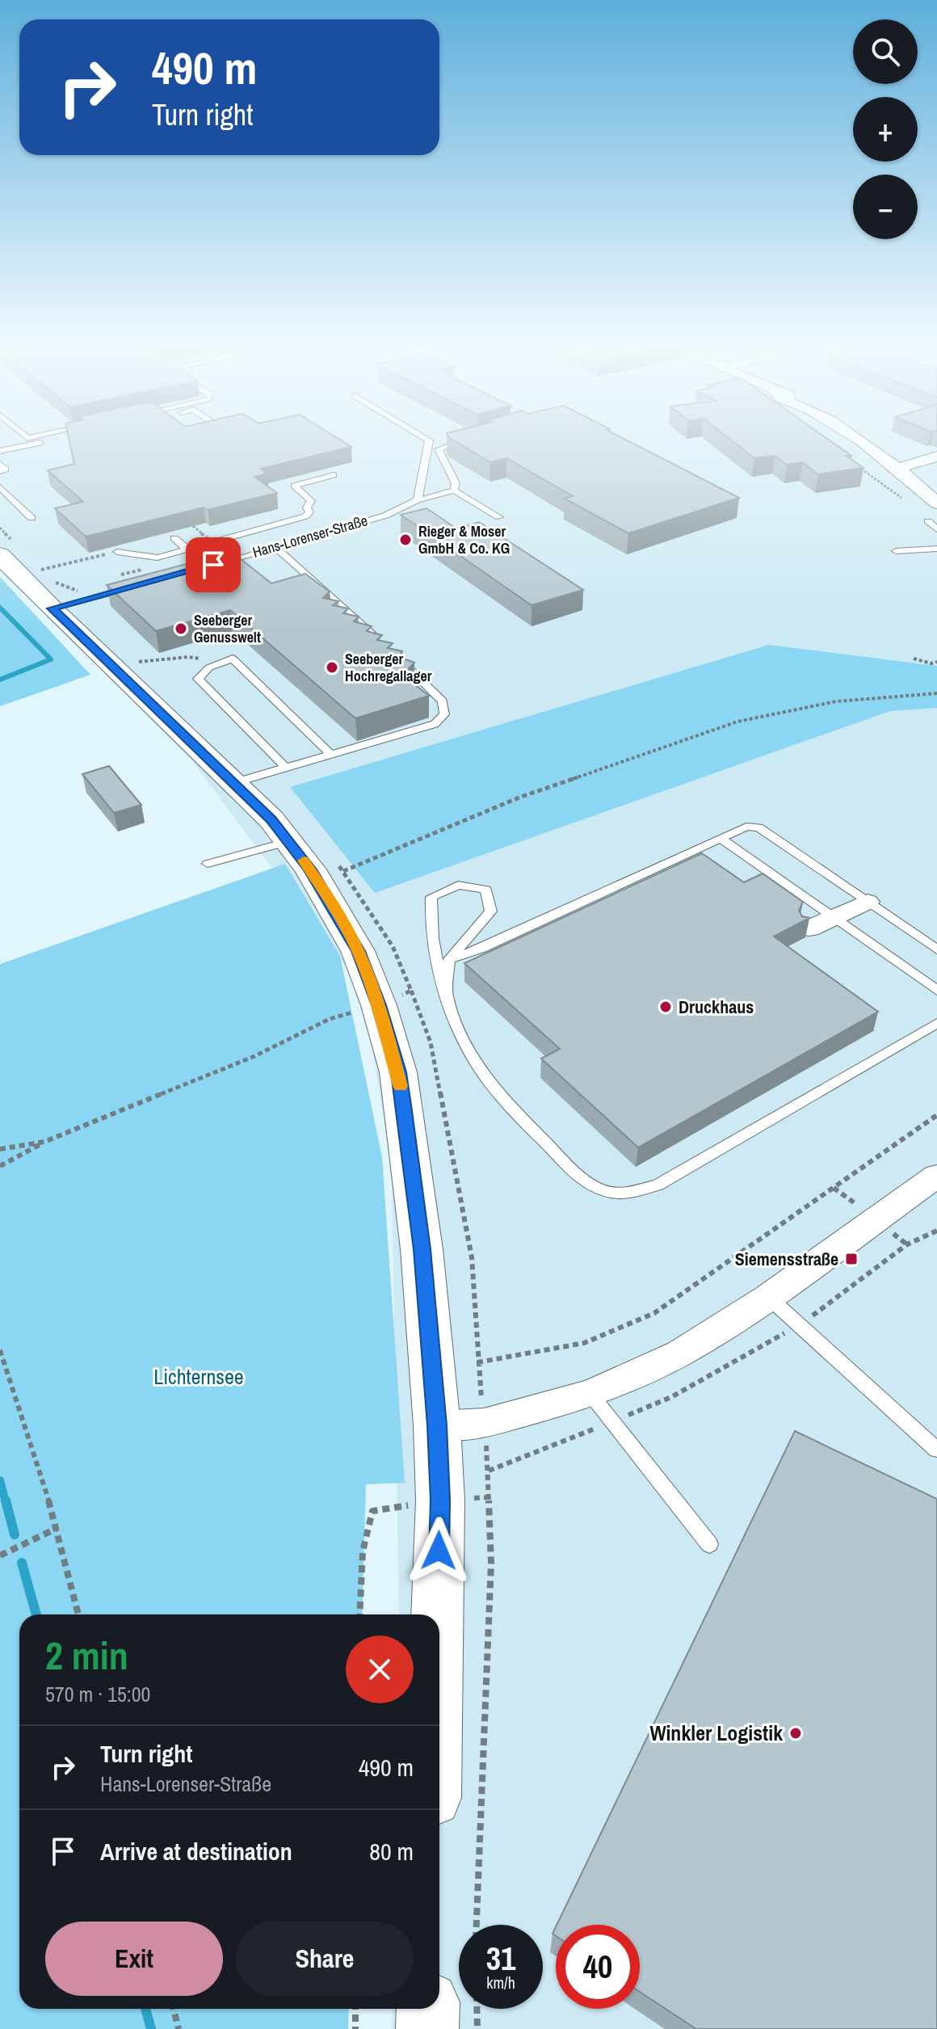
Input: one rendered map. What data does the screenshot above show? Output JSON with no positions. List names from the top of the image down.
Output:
{
  "streets": {
    "lane": ["Hans-Lorenser-Straße"]
  },
  "parks": ["Lichternsee"],
  "places": {
    "other": [
      "Rieger & Moser GmbH & Co. KG",
      "Seeberger Genusswelt",
      "Seeberger Hochregallager",
      "Druckhaus",
      "Winkler Logistik"
    ],
    "transit": ["Siemensstraße"]
  },
  "page": {
    "map_buttons": ["+", "−"],
    "turn": ["490 m", "Turn right"],
    "heading": ["2 min", "570 m · 15:00"],
    "list": [
      {
        "name": "Turn right",
        "note": "Hans-Lorenser-Straße",
        "value": "490 m"
      },
      {
        "name": "Arrive at destination",
        "value": "80 m"
      }
    ],
    "buttons": ["Exit", "Share"],
    "speed": "31 km/h",
    "limit": "40"
  }
}
